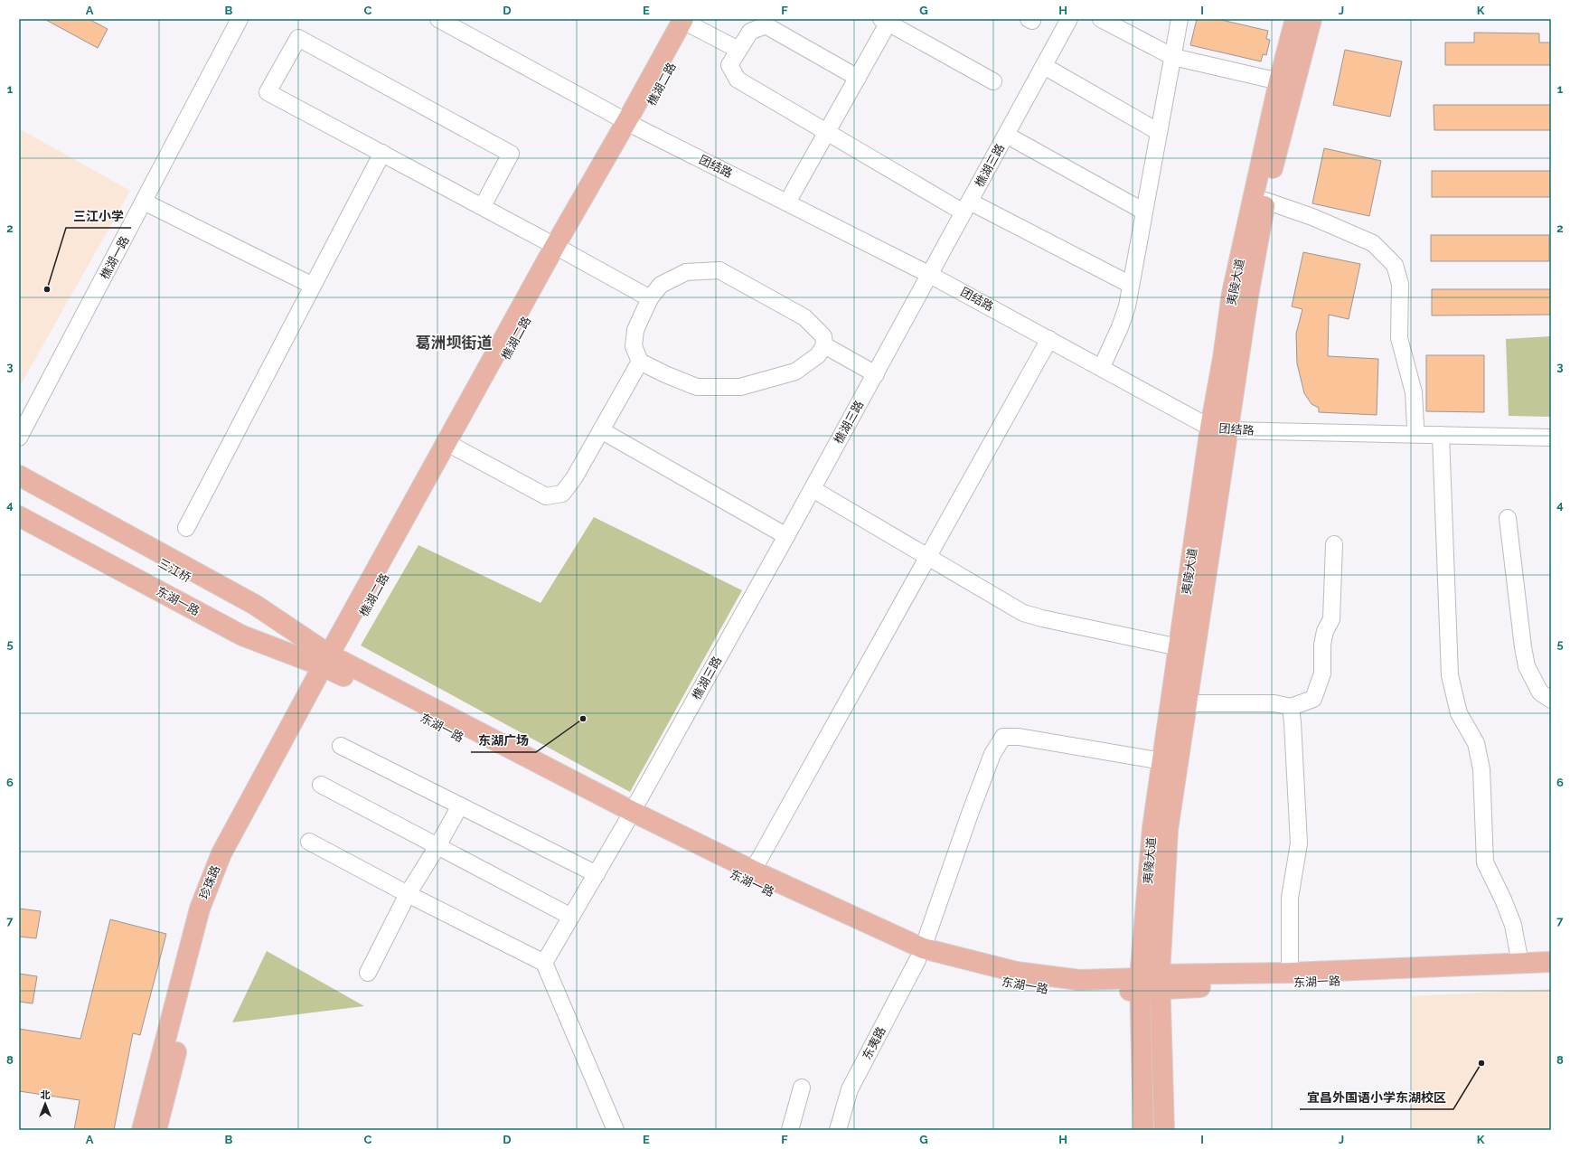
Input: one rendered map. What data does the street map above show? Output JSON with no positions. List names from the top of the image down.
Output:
{
  "streets": {
    "main road": [
      "樵湖二路",
      "夷陵大道",
      "三江桥",
      "东湖一路",
      "珍珠路"
    ],
    "street": [
      "樵湖三路",
      "团结路",
      "樵湖一路",
      "东夷路"
    ]
  },
  "crossings": [
    ["樵湖二路", "团结路"],
    ["樵湖二路", "三江桥"],
    ["樵湖二路", "东湖一路"],
    ["樵湖二路", "珍珠路"],
    ["樵湖三路", "团结路"],
    ["樵湖三路", "东湖一路"],
    ["团结路", "夷陵大道"],
    ["夷陵大道", "东湖一路"],
    ["夷陵大道", "东夷路"],
    ["三江桥", "东湖一路"],
    ["三江桥", "珍珠路"],
    ["东湖一路", "珍珠路"],
    ["东湖一路", "东夷路"]
  ],
  "districts": ["葛洲坝街道"],
  "places": ["三江小学", "东湖广场", "宜昌外国语小学东湖校区"],
  "north": "top",
  "grid": {
    "columns": [
      "A",
      "B",
      "C",
      "D",
      "E",
      "F",
      "G",
      "H",
      "I",
      "J",
      "K"
    ],
    "rows": [
      "1",
      "2",
      "3",
      "4",
      "5",
      "6",
      "7",
      "8"
    ]
  }
}
